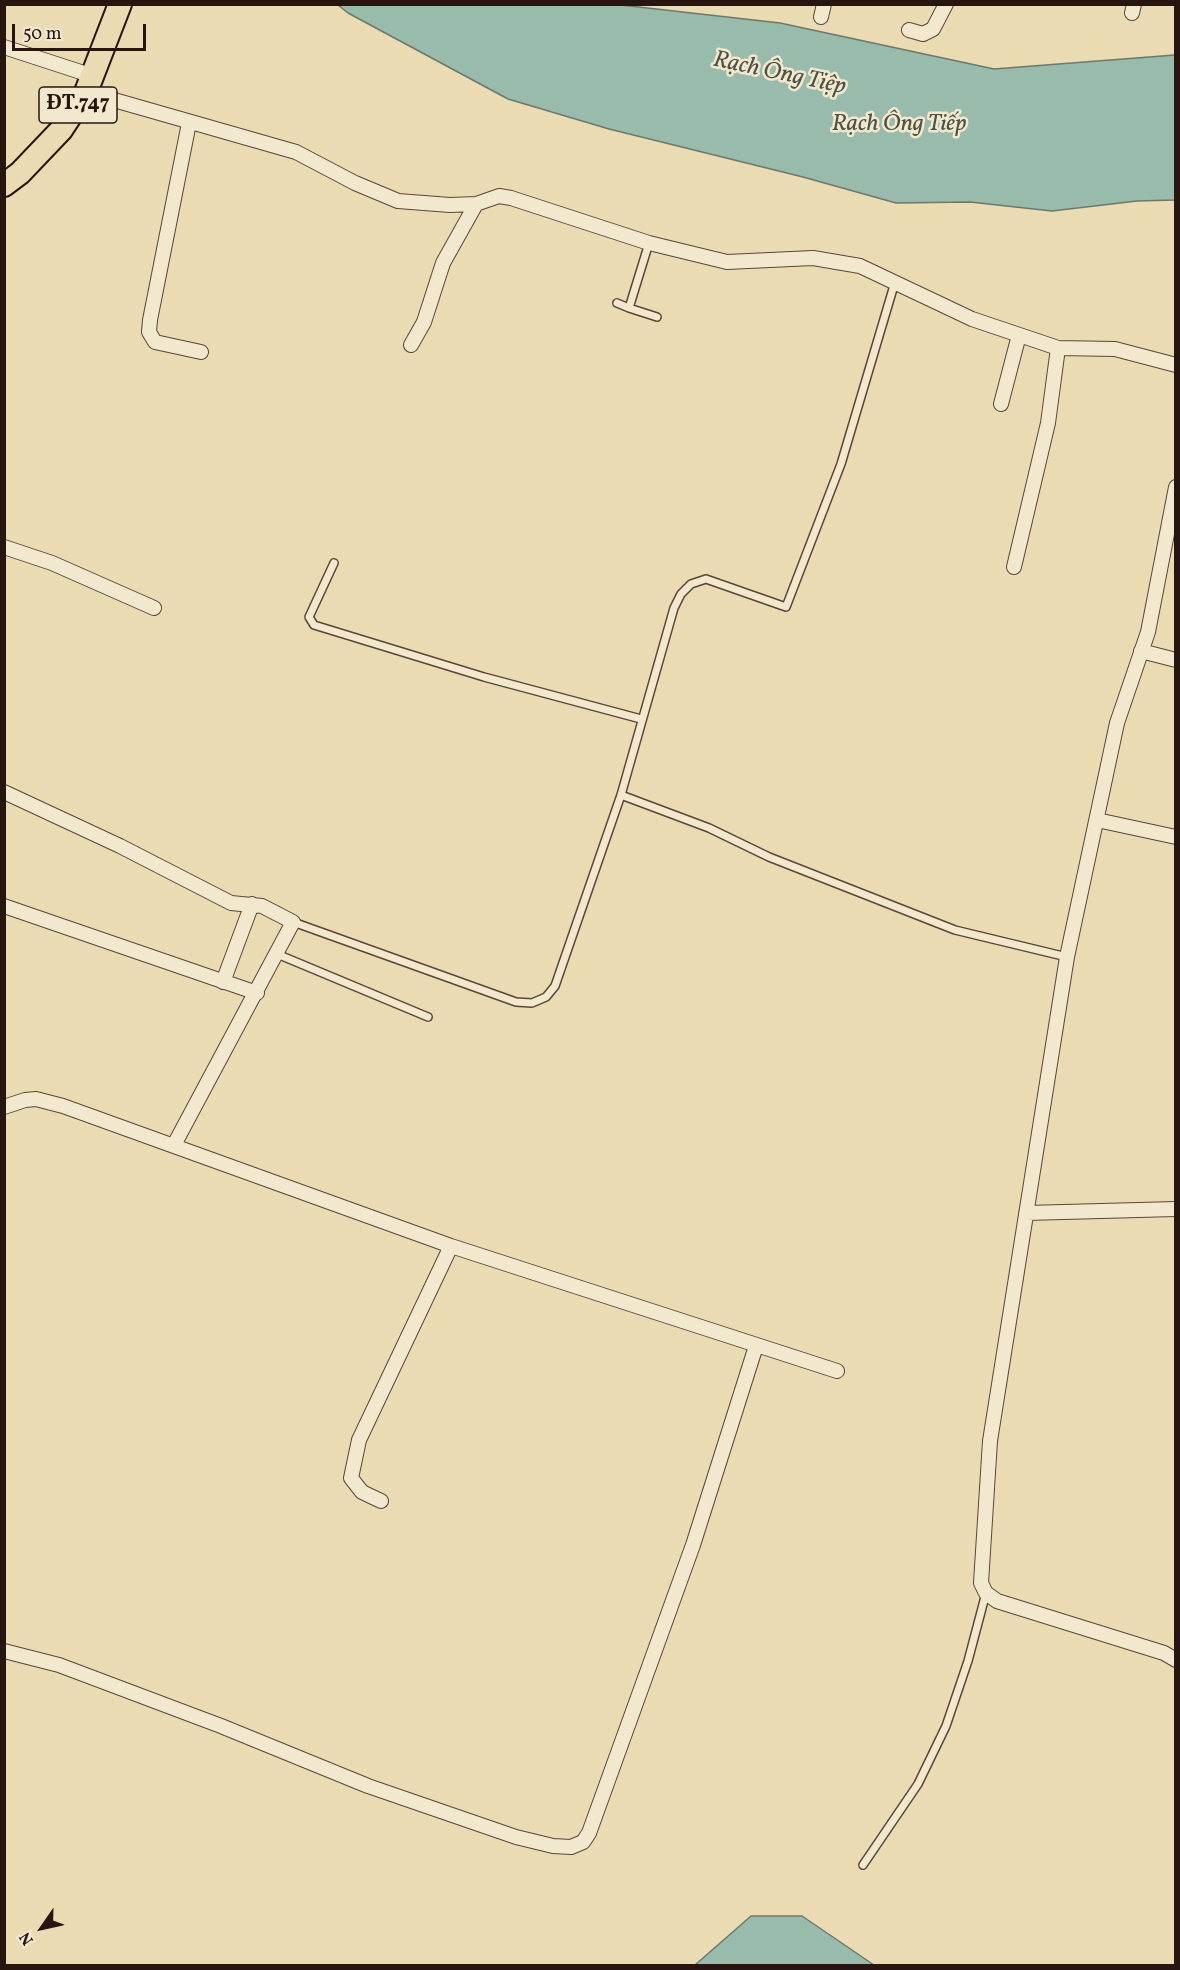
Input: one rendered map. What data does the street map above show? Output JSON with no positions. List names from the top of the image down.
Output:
{
  "streets": {
    "main road": ["ĐT.747"]
  },
  "water": ["Rạch Ông Tiệp", "Rạch Ông Tiếp"],
  "scale_bar": "50 m",
  "north": "bottom left"
}
